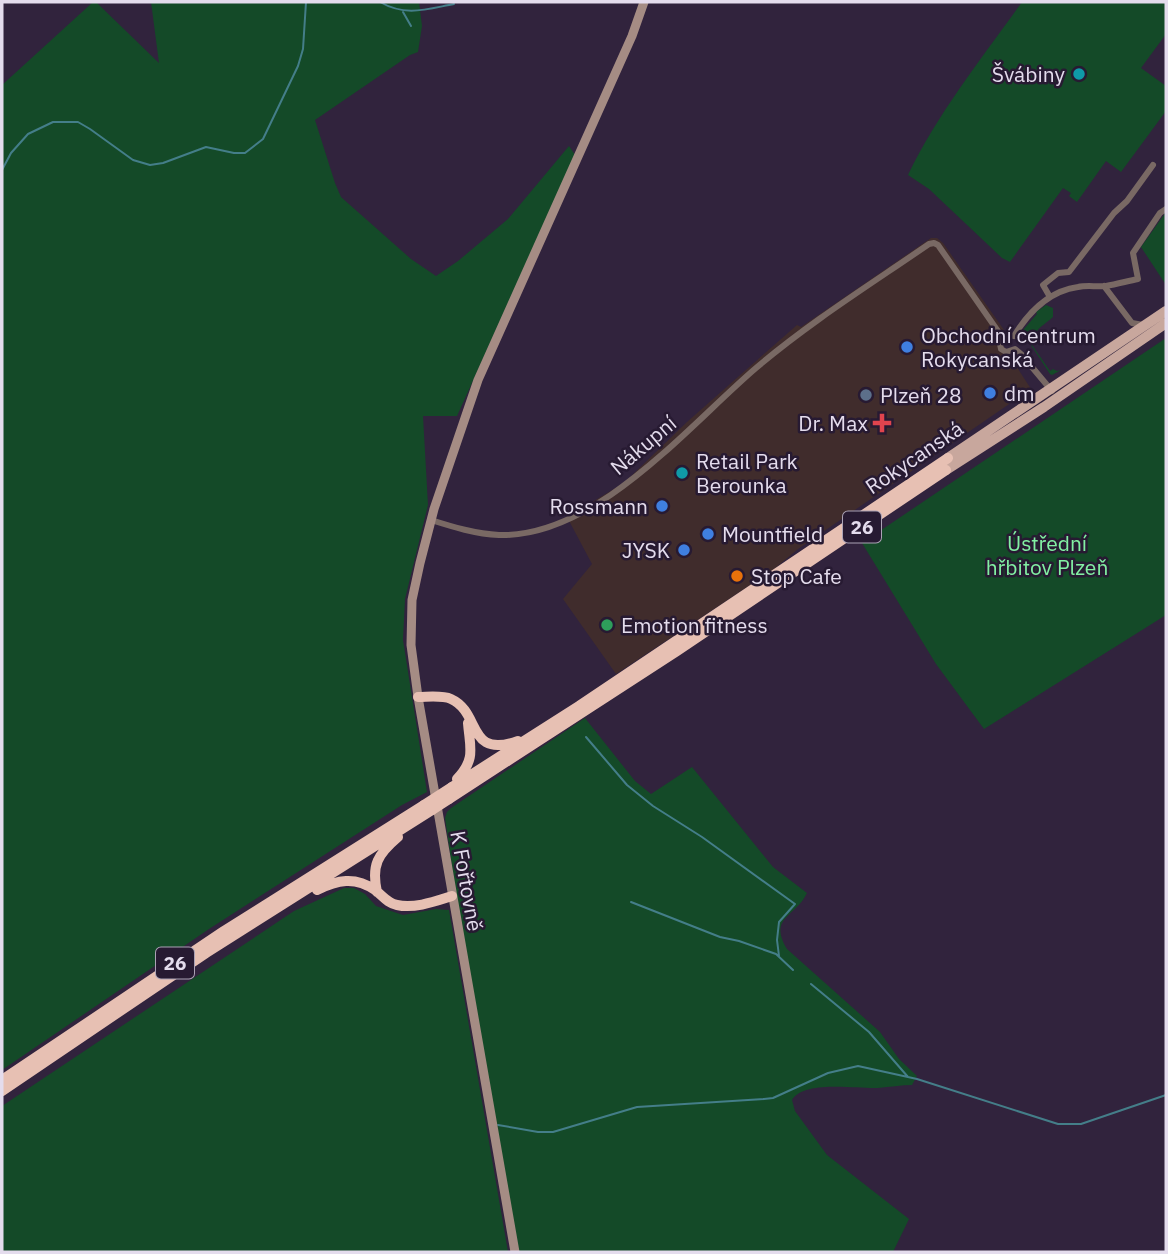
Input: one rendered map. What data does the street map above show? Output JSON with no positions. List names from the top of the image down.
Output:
{
  "streets": {
    "highway": ["Rokycanská", "26"],
    "street": ["Nákupní", "K Fořtovně"]
  },
  "crossings": [
    ["Nákupní", "K Fořtovně"],
    ["Rokycanská", "26"]
  ],
  "parks": ["Ústřední hřbitov Plzeň"],
  "places": {
    "other": [
      "Švábiny",
      "Obchodní centrum Rokycanská",
      "dm",
      "Plzeň 28",
      "Retail Park Berounka",
      "Rossmann",
      "Mountfield",
      "JYSK",
      "Stop Cafe",
      "Emotion fitness"
    ],
    "health": ["Dr. Max"]
  }
}
